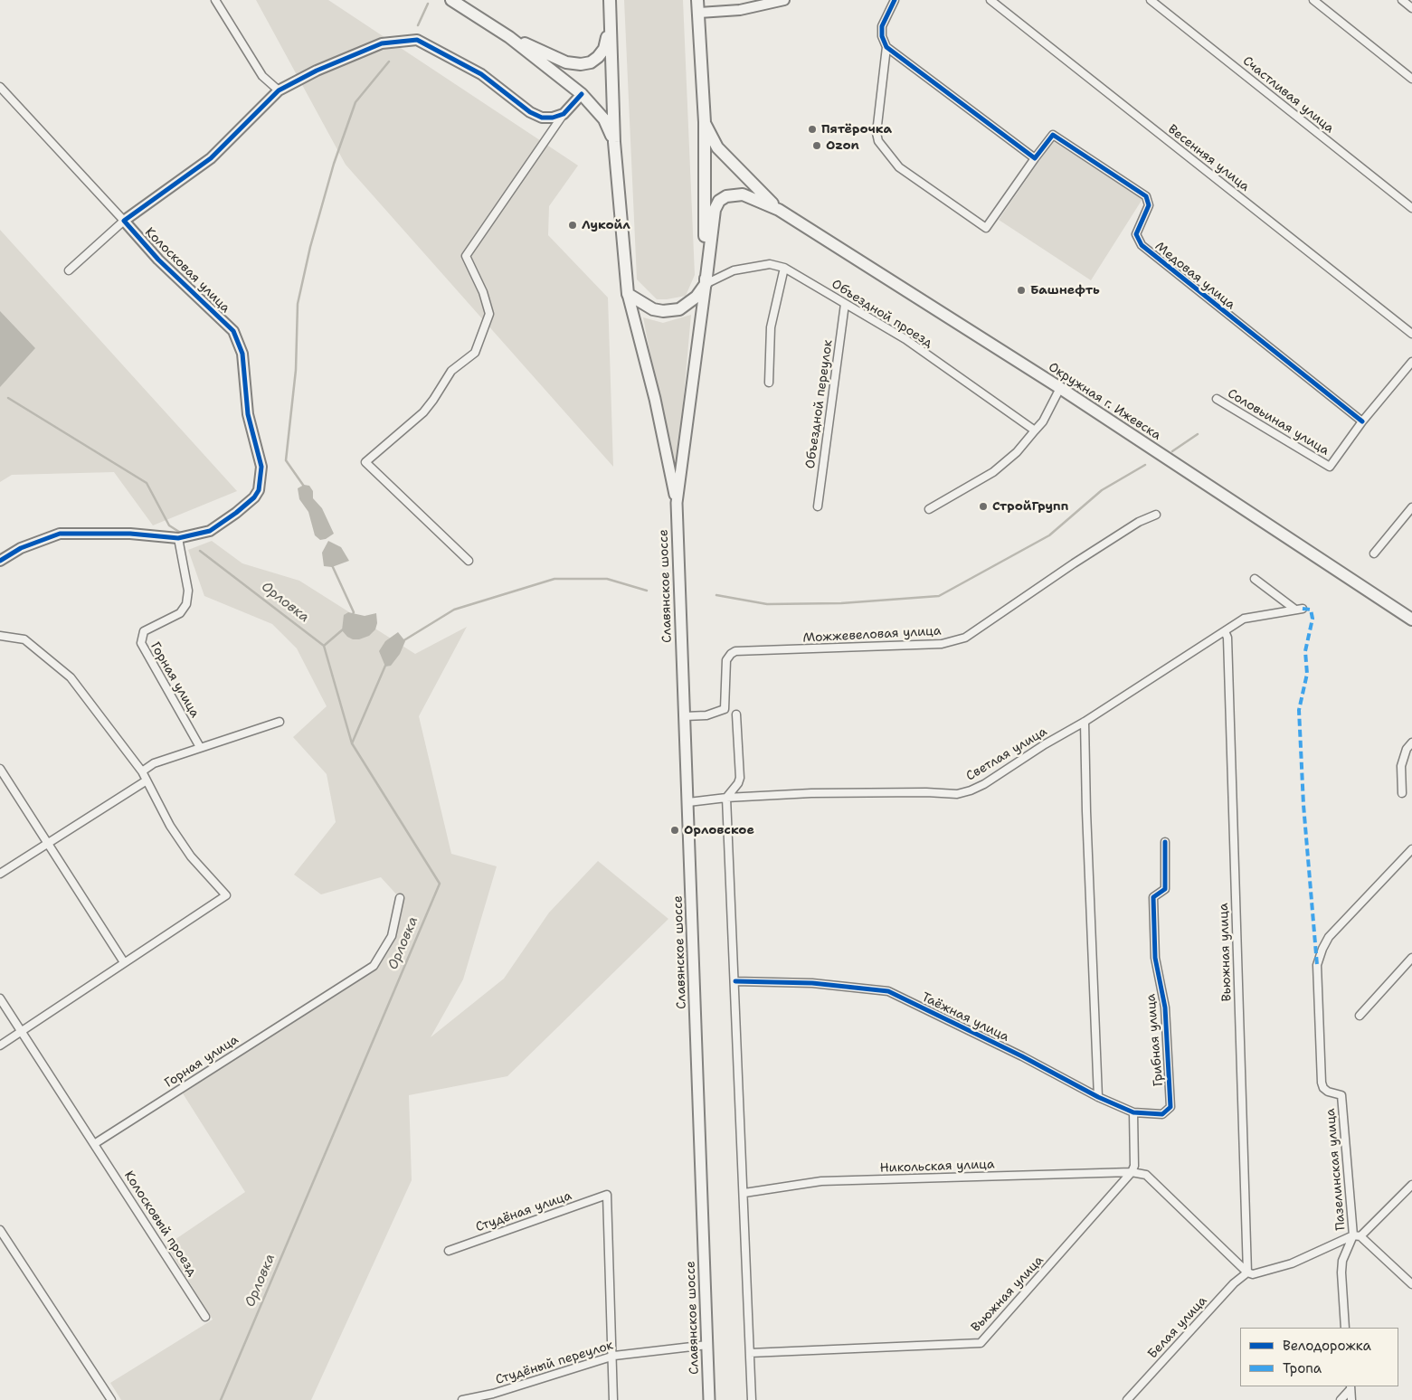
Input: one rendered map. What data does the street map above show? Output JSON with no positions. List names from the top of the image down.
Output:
{
  "streets": {
    "main road": ["Окружная г. Ижевска", "Славянское шоссе"],
    "street": [
      "Счастливая улица",
      "Весенняя улица",
      "Колосковая улица",
      "Медовая улица",
      "Объездной проезд",
      "Объездной переулок",
      "Соловьиная улица",
      "Можжевеловая улица",
      "Горная улица",
      "Светлая улица",
      "Вьюжная улица",
      "Таёжная улица",
      "Грибная улица",
      "Никольская улица",
      "Пазелинская улица",
      "Студёная улица",
      "Колосковый проезд",
      "Белая улица",
      "Студёный переулок"
    ]
  },
  "crossings": [
    ["Колосковая улица", "Горная улица"],
    ["Медовая улица", "Соловьиная улица"],
    ["Объездной проезд", "Окружная г. Ижевска"],
    ["Объездной проезд", "Объездной переулок"],
    ["Объездной проезд", "Славянское шоссе"],
    ["Окружная г. Ижевска", "Славянское шоссе"],
    ["Славянское шоссе", "Можжевеловая улица"],
    ["Славянское шоссе", "Светлая улица"],
    ["Славянское шоссе", "Студёный переулок"],
    ["Горная улица", "Колосковый проезд"],
    ["Светлая улица", "Вьюжная улица"],
    ["Вьюжная улица", "Никольская улица"],
    ["Вьюжная улица", "Белая улица"],
    ["Таёжная улица", "Грибная улица"],
    ["Студёная улица", "Студёный переулок"]
  ],
  "water": ["Орловка"],
  "places": [
    "Пятёрочка",
    "Ozon",
    "Лукойл",
    "Башнефть",
    "СтройГрупп",
    "Орловское"
  ],
  "legend": ["Велодорожка", "Тропа"]
}
